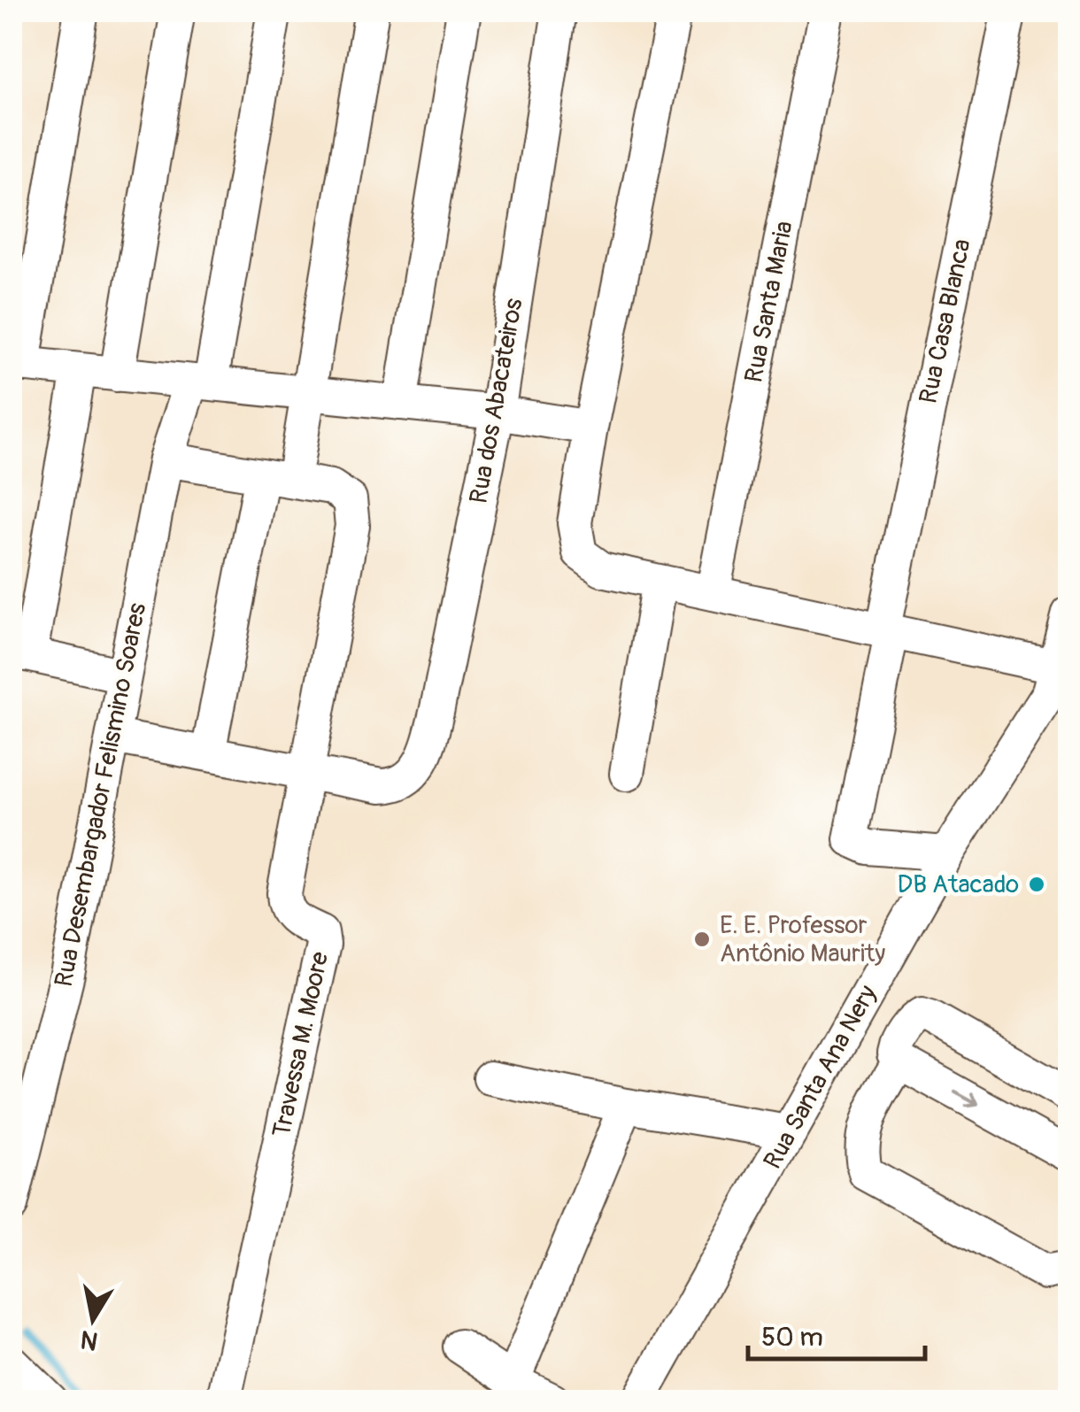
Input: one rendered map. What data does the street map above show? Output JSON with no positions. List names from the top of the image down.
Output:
{
  "streets": {
    "street": [
      "Rua Santa Maria",
      "Rua Casa Blanca",
      "Rua dos Abacateiros",
      "Rua Desembargador Felismino Soares",
      "Travessa M. Moore",
      "Rua Santa Ana Nery"
    ]
  },
  "crossings": [
    ["Rua Casa Blanca", "Rua Santa Ana Nery"],
    ["Rua dos Abacateiros", "Travessa M. Moore"]
  ],
  "places": ["DB Atacado", "E. E. Professor Antônio Maurity"],
  "scale_bar": "50 m",
  "north": "bottom"
}
